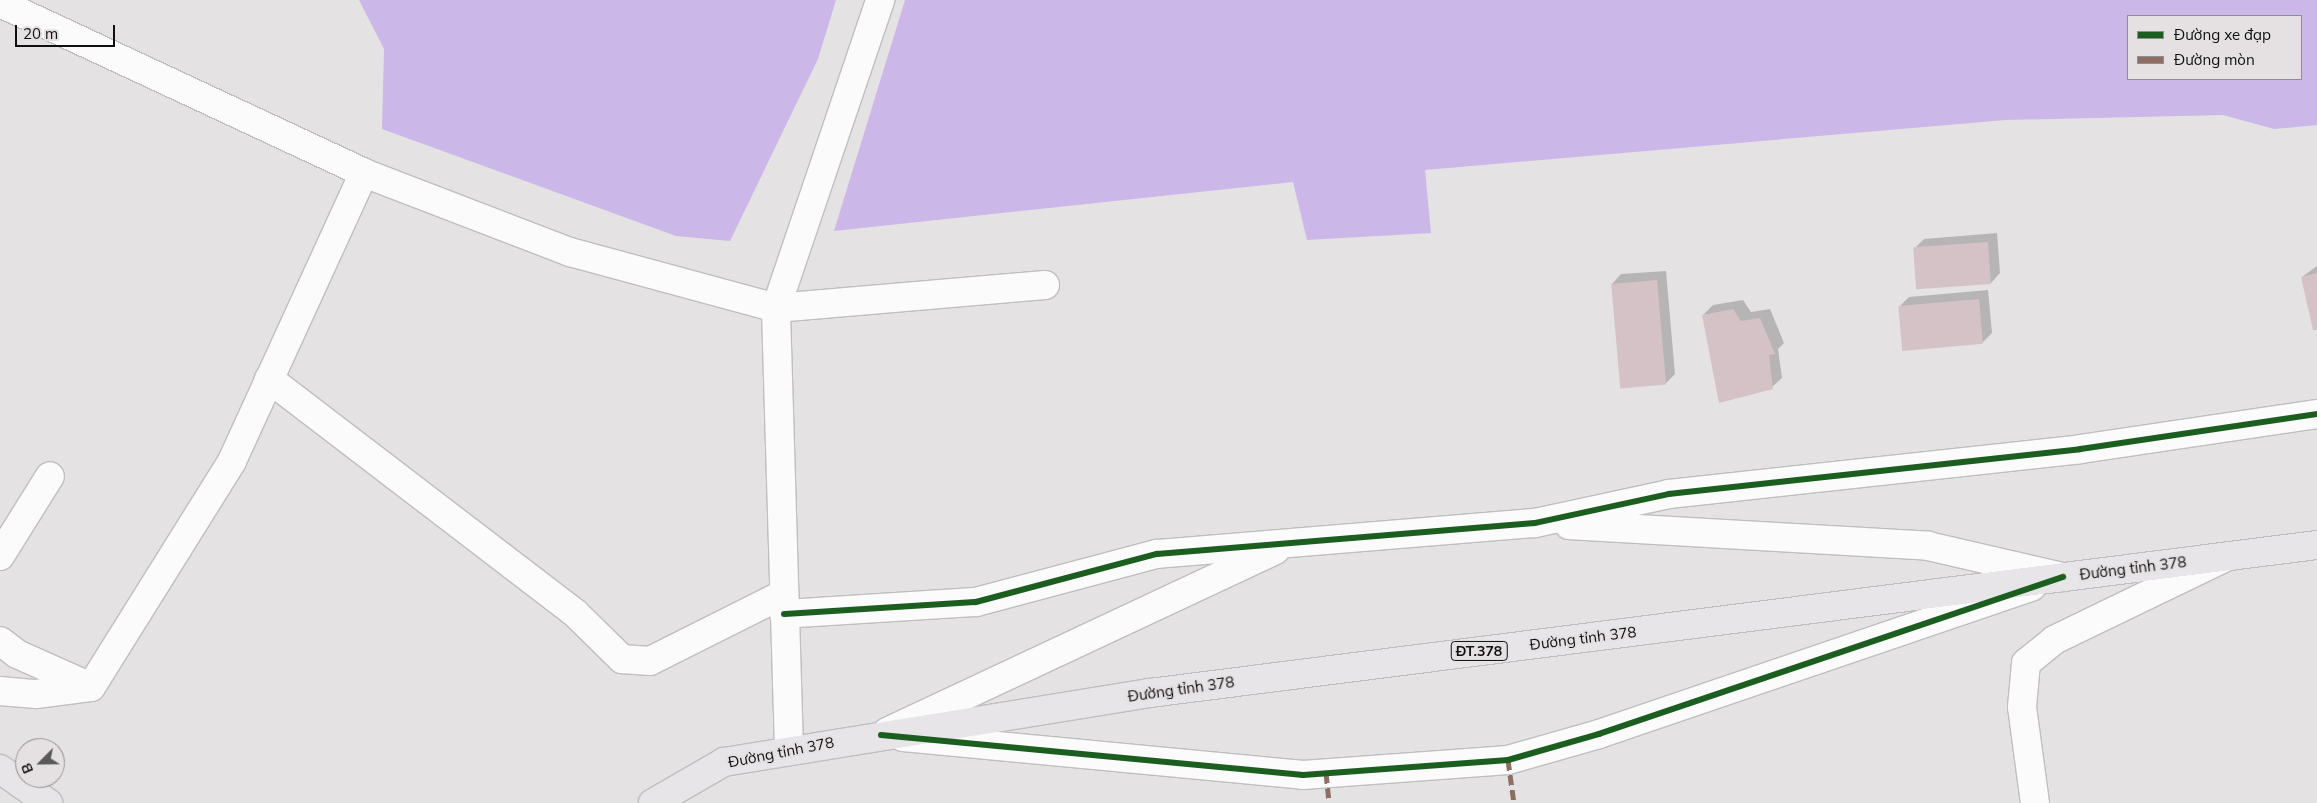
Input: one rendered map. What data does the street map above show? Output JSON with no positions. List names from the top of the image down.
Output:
{
  "streets": {
    "main road": ["Đường tỉnh 378", "ĐT.378"]
  },
  "legend": ["Đường xe đạp", "Đường mòn"],
  "scale_bar": "20 m",
  "north": "bottom left"
}
